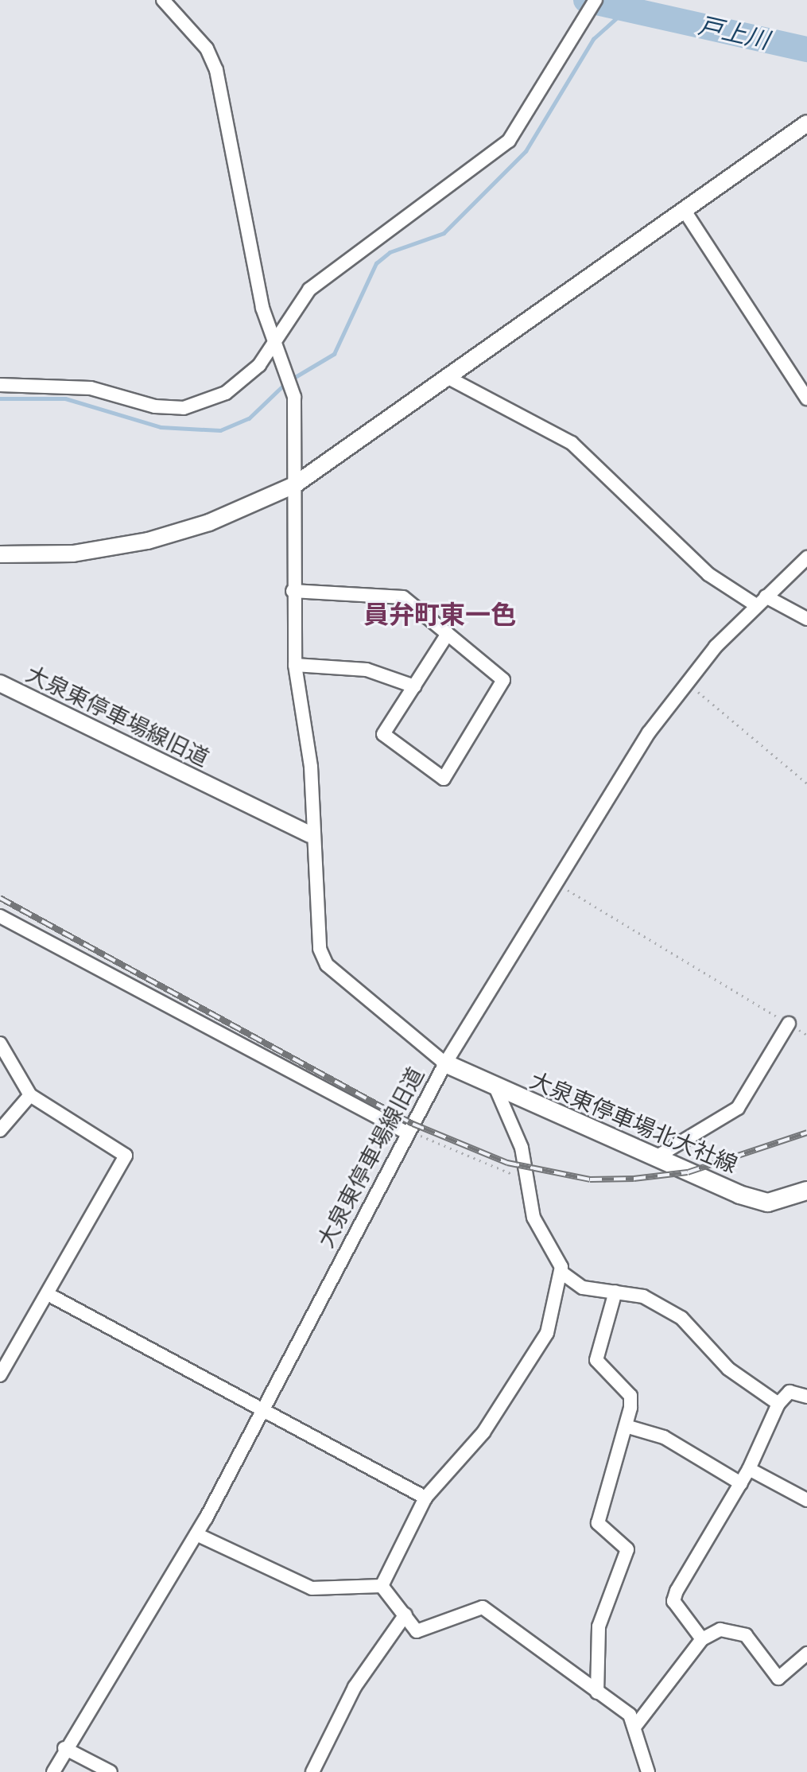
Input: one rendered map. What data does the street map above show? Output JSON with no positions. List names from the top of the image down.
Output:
{
  "streets": {
    "main road": ["大泉東停車場北大社線"],
    "street": ["大泉東停車場線旧道"]
  },
  "crossings": [
    ["大泉東停車場線旧道", "大泉東停車場北大社線"]
  ],
  "districts": ["員弁町東一色"],
  "water": ["戸上川"]
}
